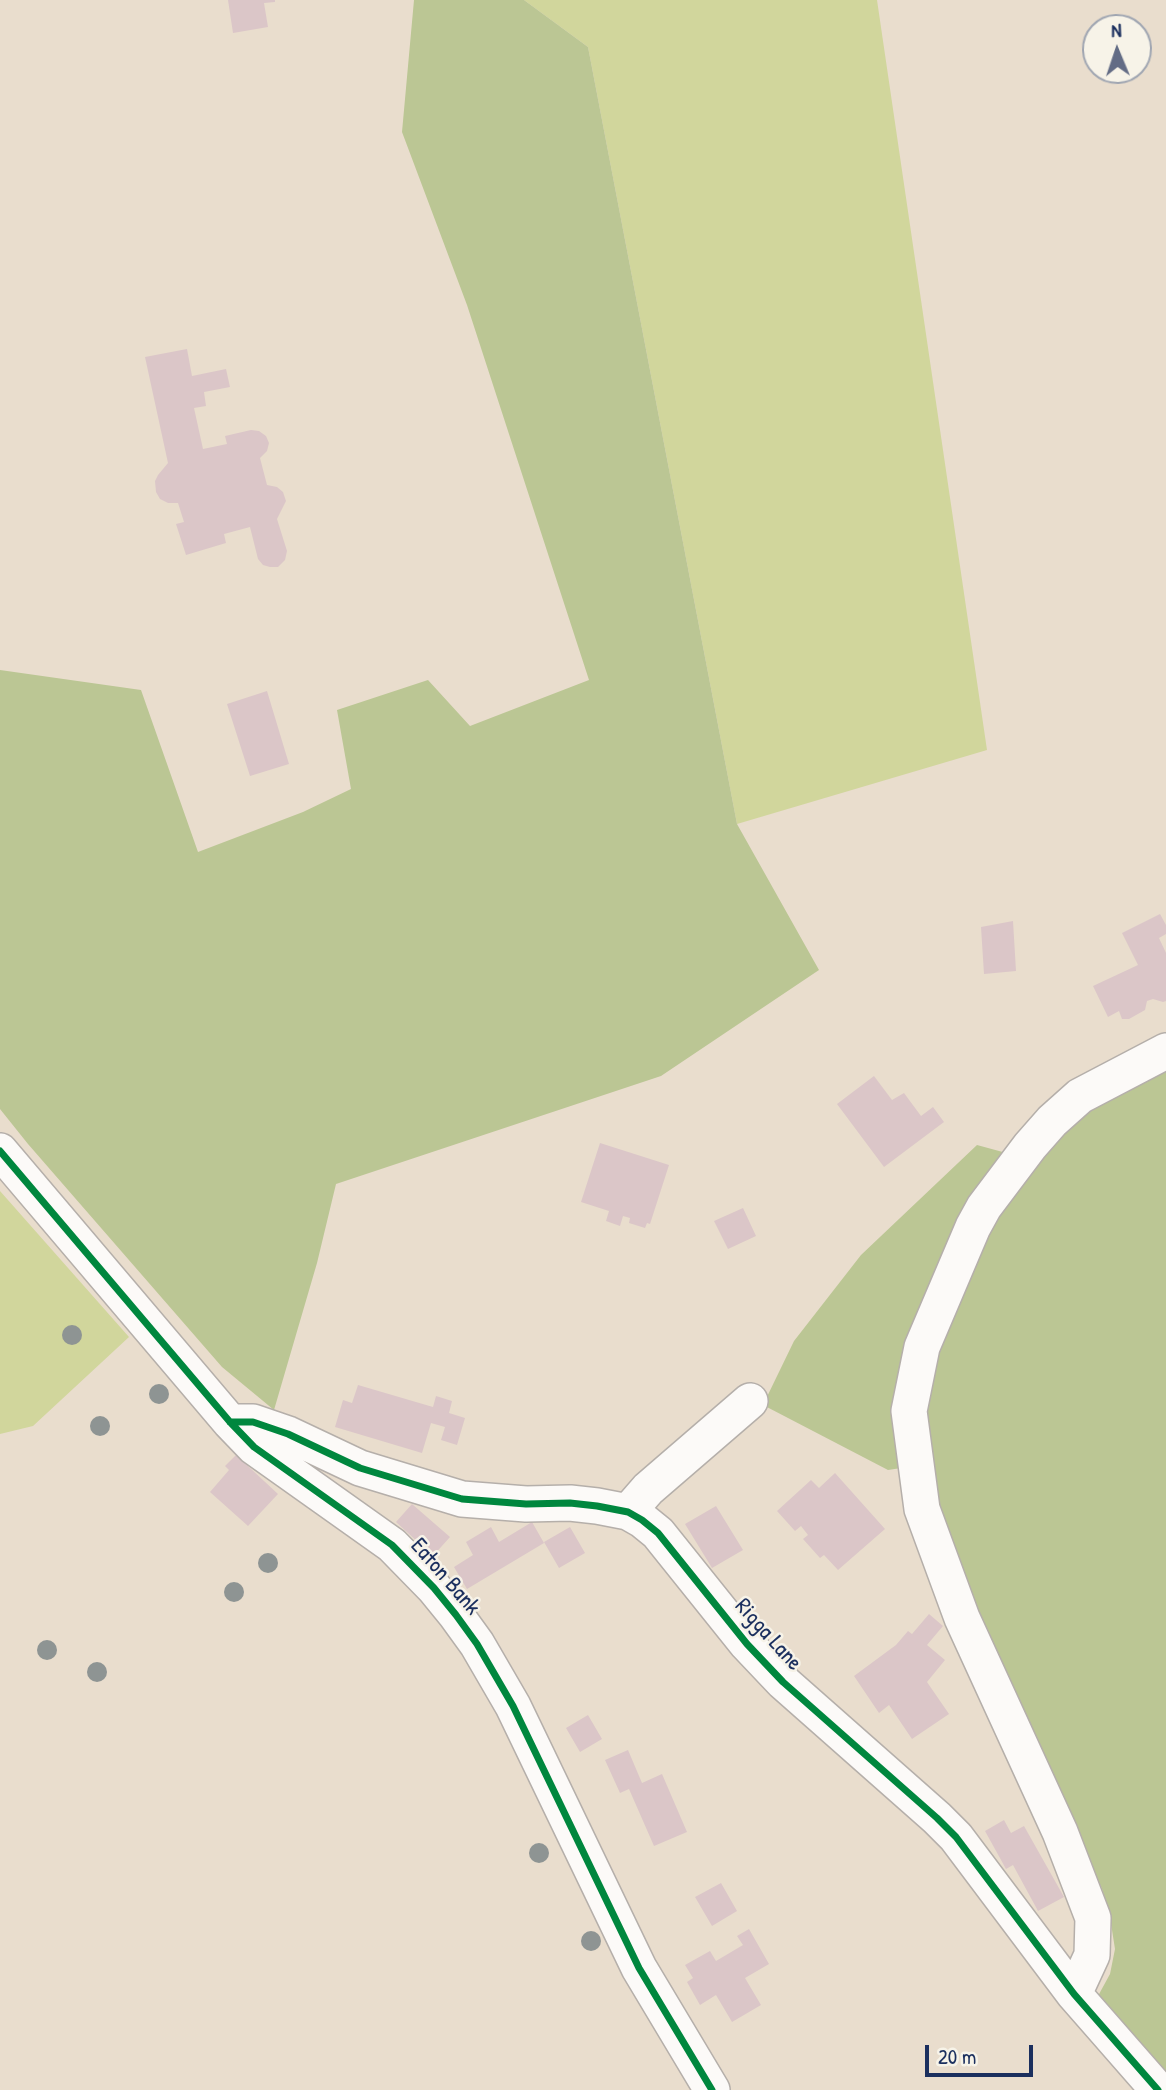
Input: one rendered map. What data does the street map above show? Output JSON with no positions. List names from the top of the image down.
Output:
{
  "streets": {
    "street": ["Eaton Bank", "Rigga Lane"]
  },
  "crossings": [
    ["Eaton Bank", "Rigga Lane"]
  ],
  "scale_bar": "20 m",
  "north": "top"
}
